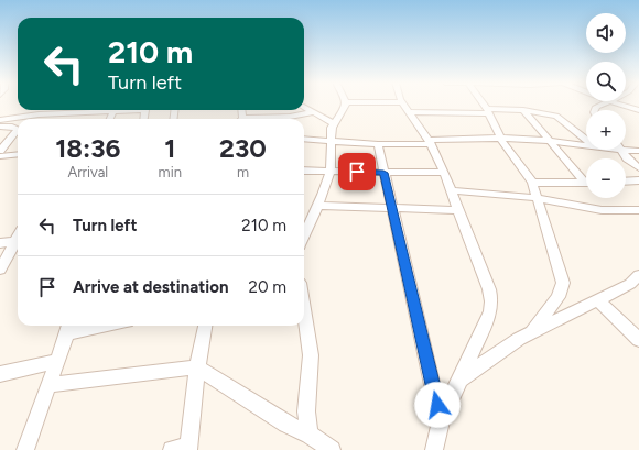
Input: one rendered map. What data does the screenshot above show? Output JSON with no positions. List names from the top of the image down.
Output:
{
  "page": {
    "map_buttons": ["+", "−"],
    "turn": ["210 m", "Turn left"],
    "eta": [
      "18:36",
      "Arrival",
      "1",
      "min",
      "230",
      "m"
    ],
    "list": [
      {
        "name": "Turn left",
        "value": "210 m"
      },
      {
        "name": "Arrive at destination",
        "value": "20 m"
      }
    ]
  }
}
